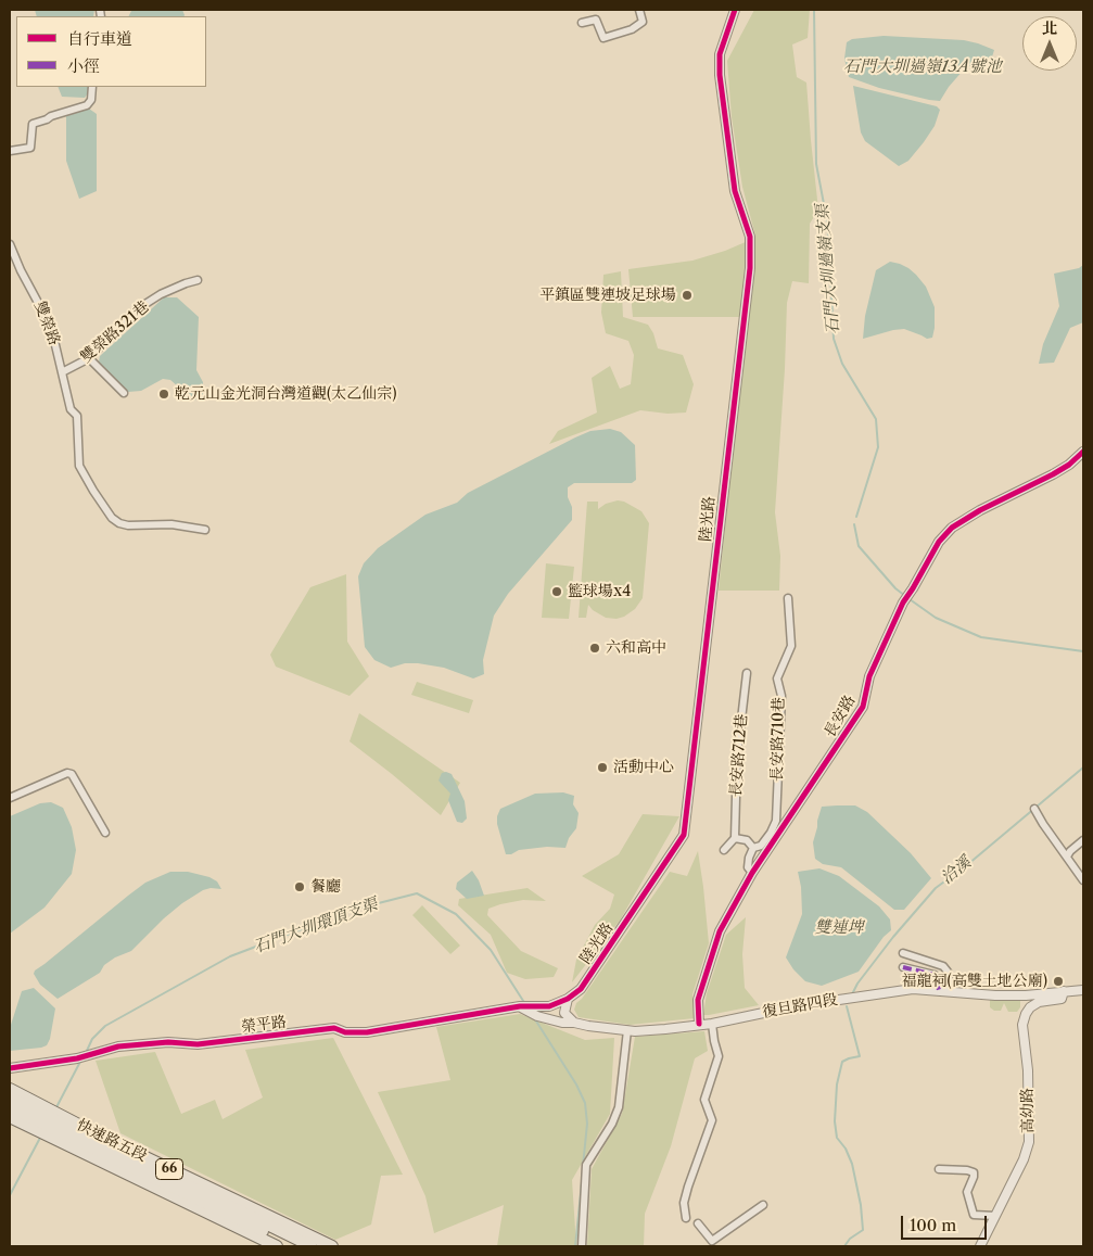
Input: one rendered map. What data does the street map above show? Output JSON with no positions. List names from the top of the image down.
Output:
{
  "streets": {
    "main road": ["快速路五段", "66"],
    "street": [
      "雙榮路",
      "雙榮路321巷",
      "陸光路",
      "長安路",
      "長安路710巷",
      "長安路712巷",
      "復旦路四段",
      "榮平路",
      "高幼路"
    ]
  },
  "crossings": [
    ["雙榮路", "雙榮路321巷"],
    ["陸光路", "榮平路"],
    ["長安路", "復旦路四段"],
    ["復旦路四段", "榮平路"],
    ["復旦路四段", "高幼路"]
  ],
  "water": [
    "石門大圳過嶺13A號池",
    "石門大圳過嶺支渠",
    "洽溪",
    "石門大圳環頂支渠",
    "雙連埤"
  ],
  "places": [
    "平鎮區雙連坡足球場",
    "乾元山金光洞台灣道觀(太乙仙宗)",
    "籃球場x4",
    "六和高中",
    "活動中心",
    "餐廳",
    "福龍祠(高雙土地公廟)"
  ],
  "legend": ["自行車道", "小徑"],
  "scale_bar": "100 m",
  "north": "top"
}
